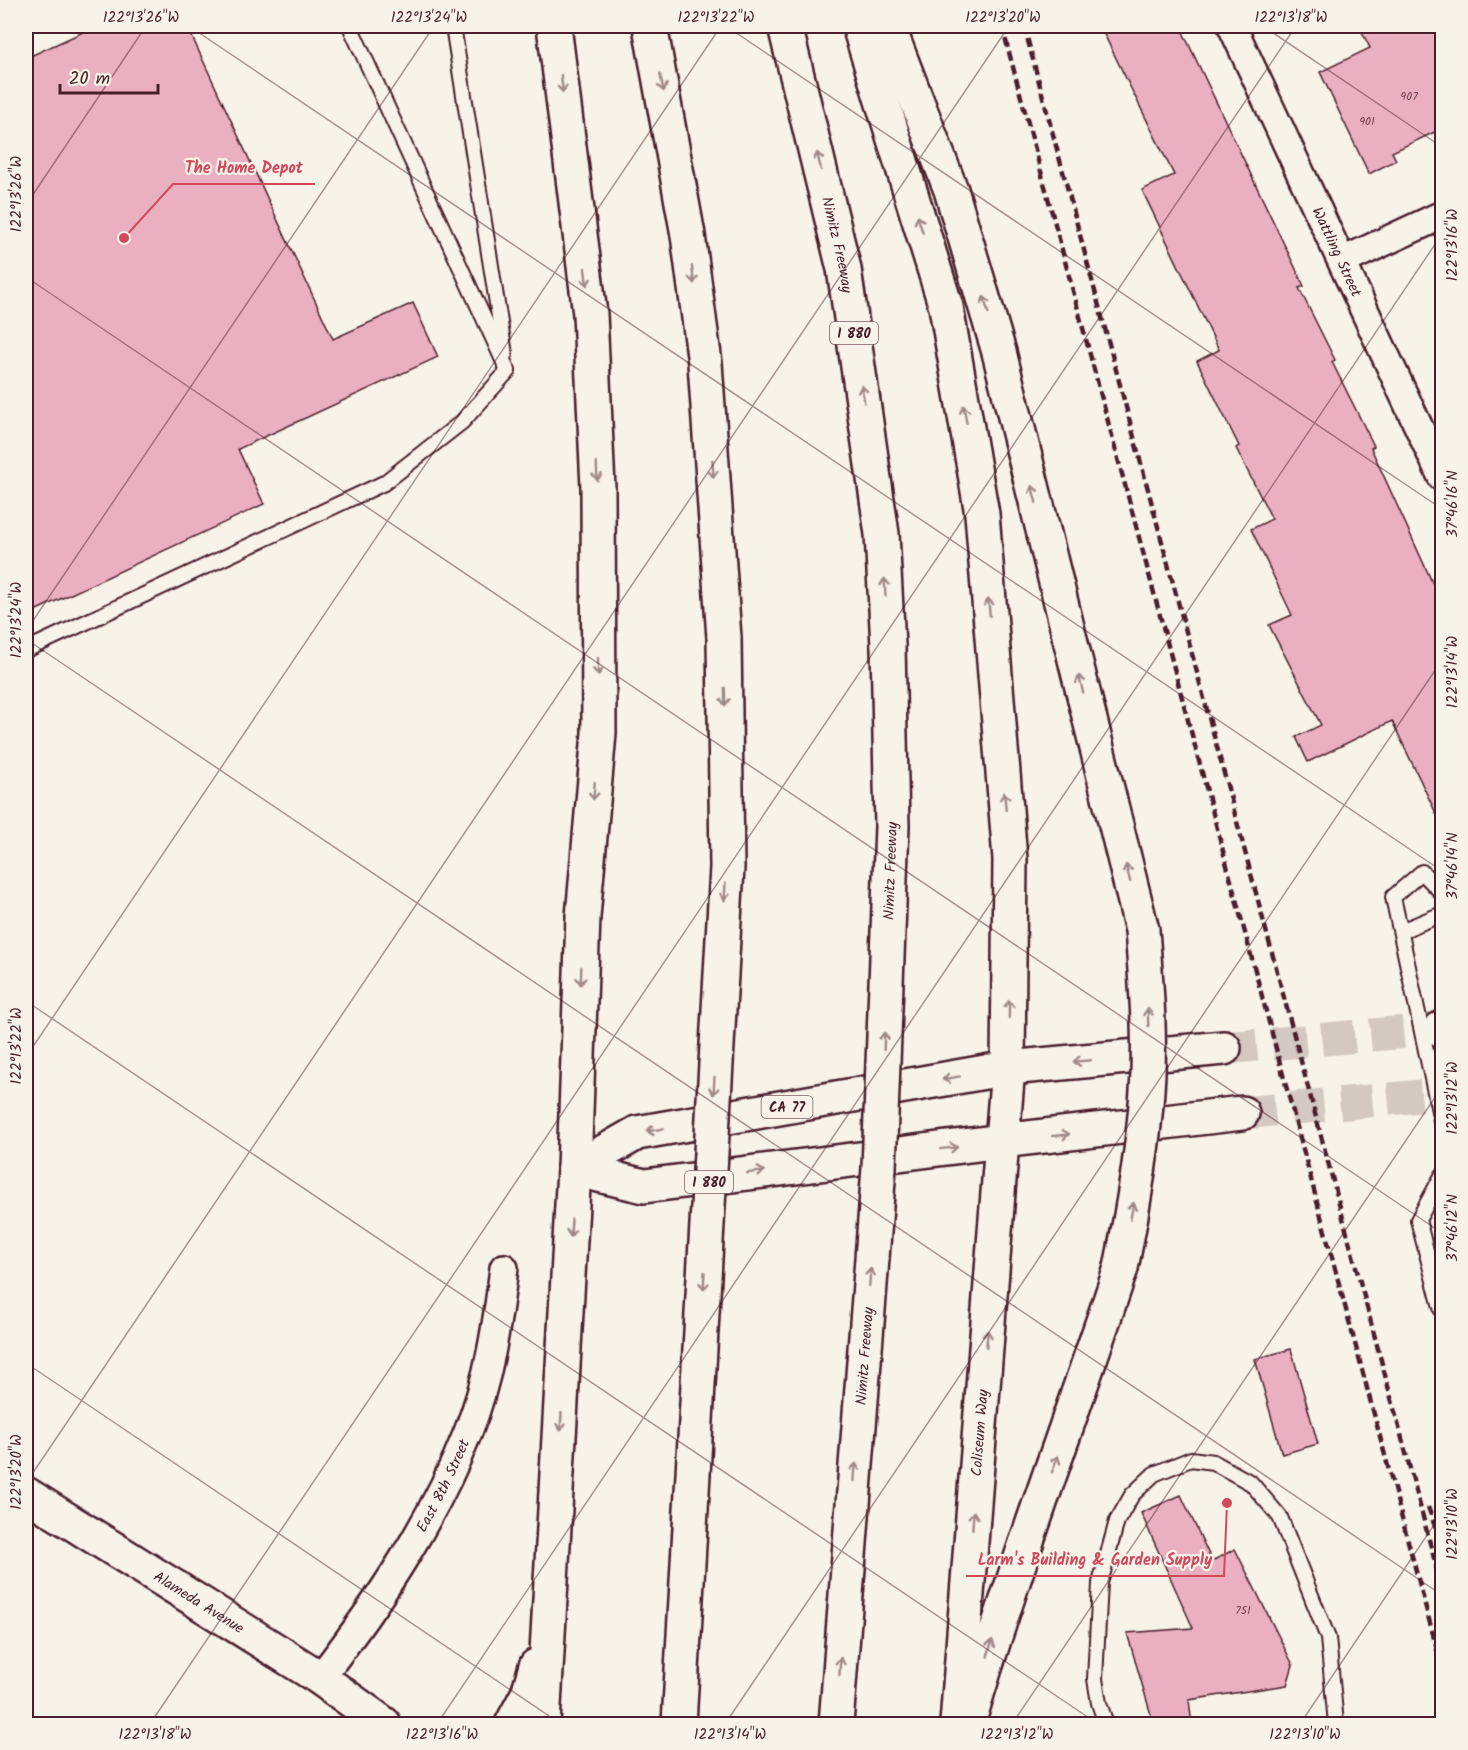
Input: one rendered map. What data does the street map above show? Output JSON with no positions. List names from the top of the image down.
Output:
{
  "streets": {
    "main road": [
      "Nimitz Freeway",
      "I 880",
      "CA 77",
      "Coliseum Way",
      "Alameda Avenue"
    ],
    "street": ["Wattling Street", "East 8th Street"]
  },
  "crossings": [
    ["CA 77", "Coliseum Way"],
    ["East 8th Street", "Alameda Avenue"]
  ],
  "places": ["The Home Depot", "Larm's Building & Garden Supply"],
  "house_numbers": ["907", "901", "751"],
  "scale_bar": "20 m",
  "coordinates": [
    "122°13'26\"W",
    "122°13'24\"W",
    "122°13'22\"W",
    "122°13'20\"W",
    "122°13'18\"W",
    "122°13'16\"W",
    "37°46'16\"N",
    "122°13'14\"W",
    "37°46'14\"N",
    "122°13'12\"W",
    "37°46'12\"N",
    "122°13'10\"W"
  ]
}
